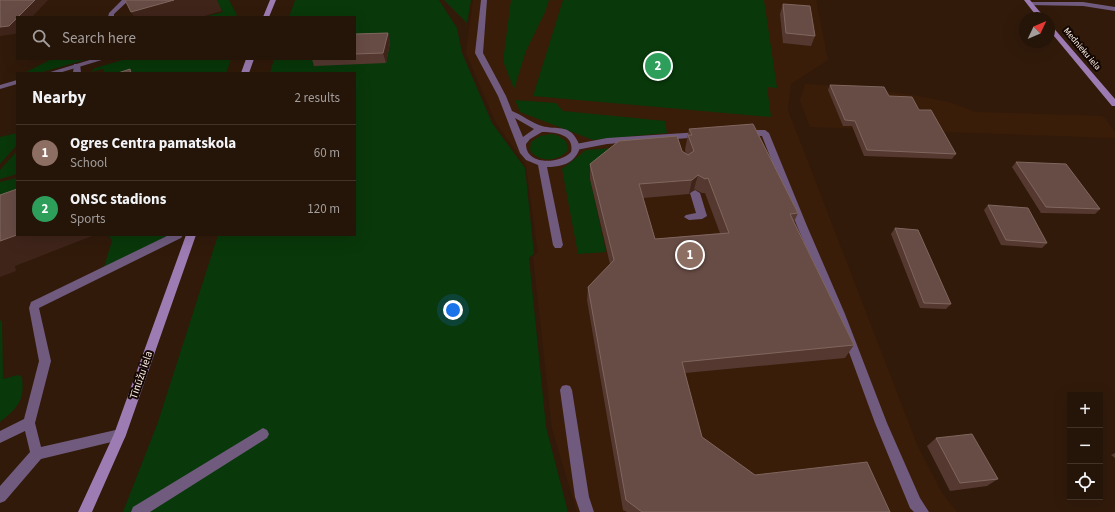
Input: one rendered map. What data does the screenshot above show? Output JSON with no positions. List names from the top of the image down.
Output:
{
  "streets": {
    "main road": ["Mednieku iela", "Tīnūžu iela"]
  },
  "north": "top right",
  "page": {
    "search": "Search here",
    "pins": ["2", "1"],
    "heading": ["Nearby", "2 results"],
    "list": [
      {
        "mark": "1",
        "name": "Ogres Centra pamatskola",
        "note": "School",
        "value": "60 m"
      },
      {
        "mark": "2",
        "name": "ONSC stadions",
        "note": "Sports",
        "value": "120 m"
      }
    ],
    "map_buttons": ["+", "−"]
  }
}
